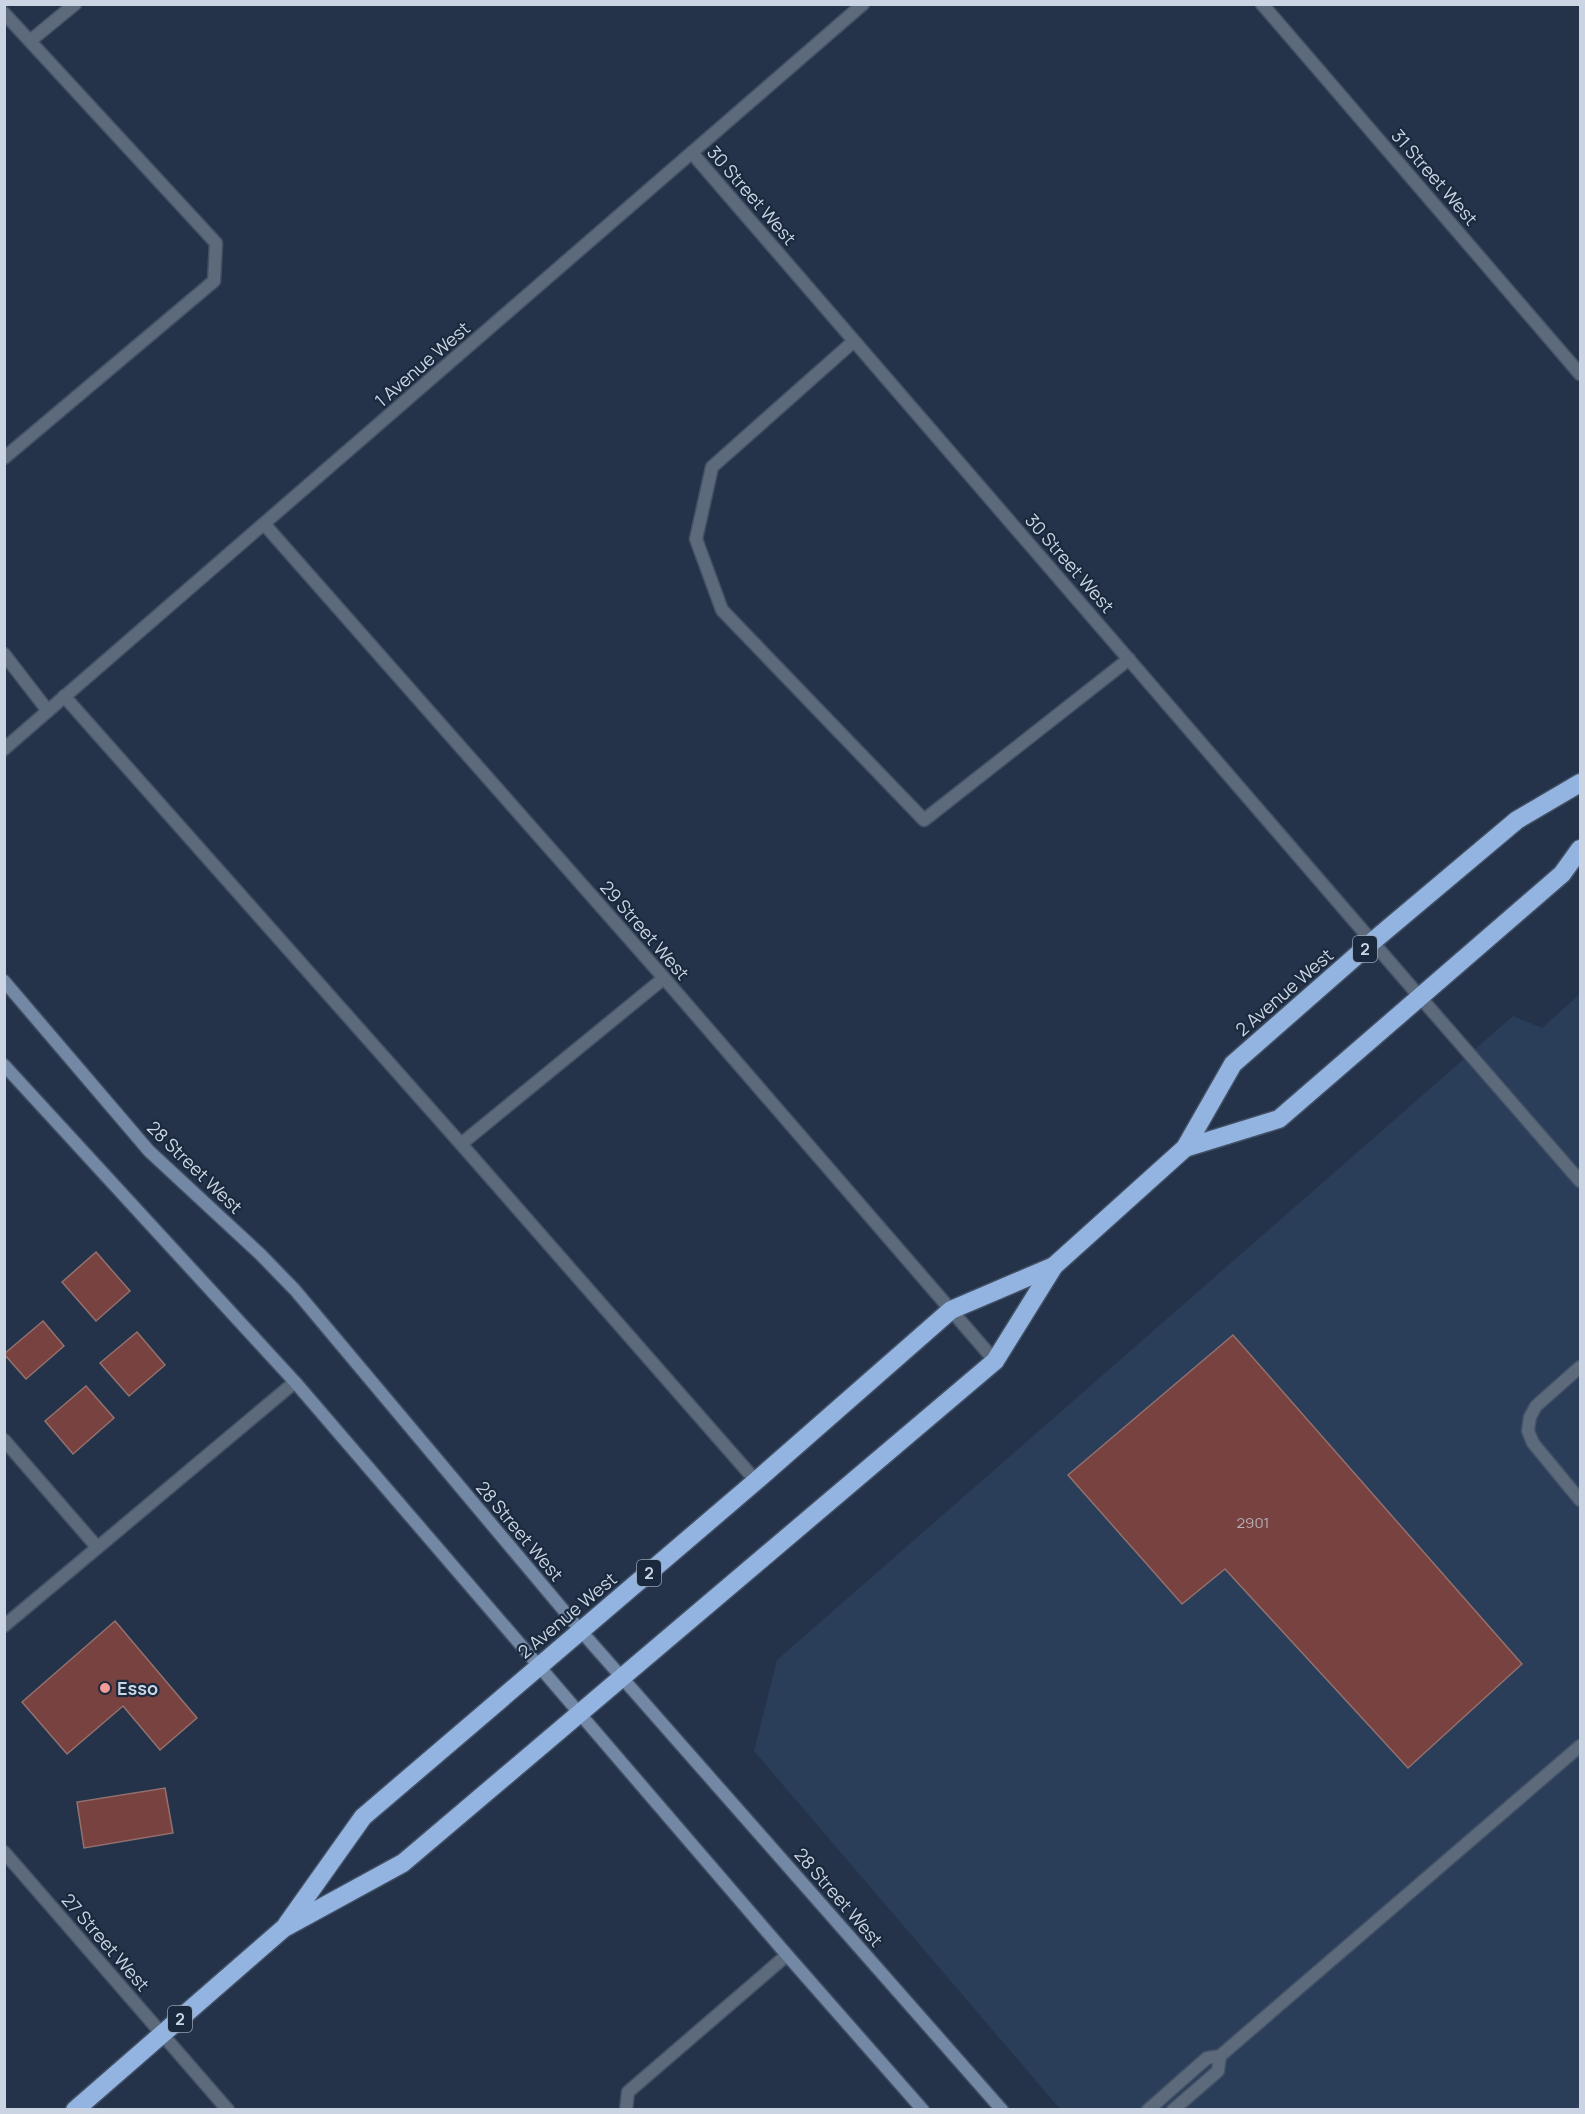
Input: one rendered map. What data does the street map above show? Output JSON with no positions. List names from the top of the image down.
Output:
{
  "streets": {
    "highway": ["2", "2 Avenue West"],
    "street": [
      "31 Street West",
      "30 Street West",
      "1 Avenue West",
      "29 Street West",
      "28 Street West",
      "27 Street West"
    ]
  },
  "crossings": [
    ["30 Street West", "1 Avenue West"],
    ["30 Street West", "2 Avenue West"],
    ["1 Avenue West", "29 Street West"],
    ["29 Street West", "2 Avenue West"],
    ["2 Avenue West", "28 Street West"],
    ["2 Avenue West", "27 Street West"]
  ],
  "places": ["Esso"],
  "house_numbers": ["2901"]
}
